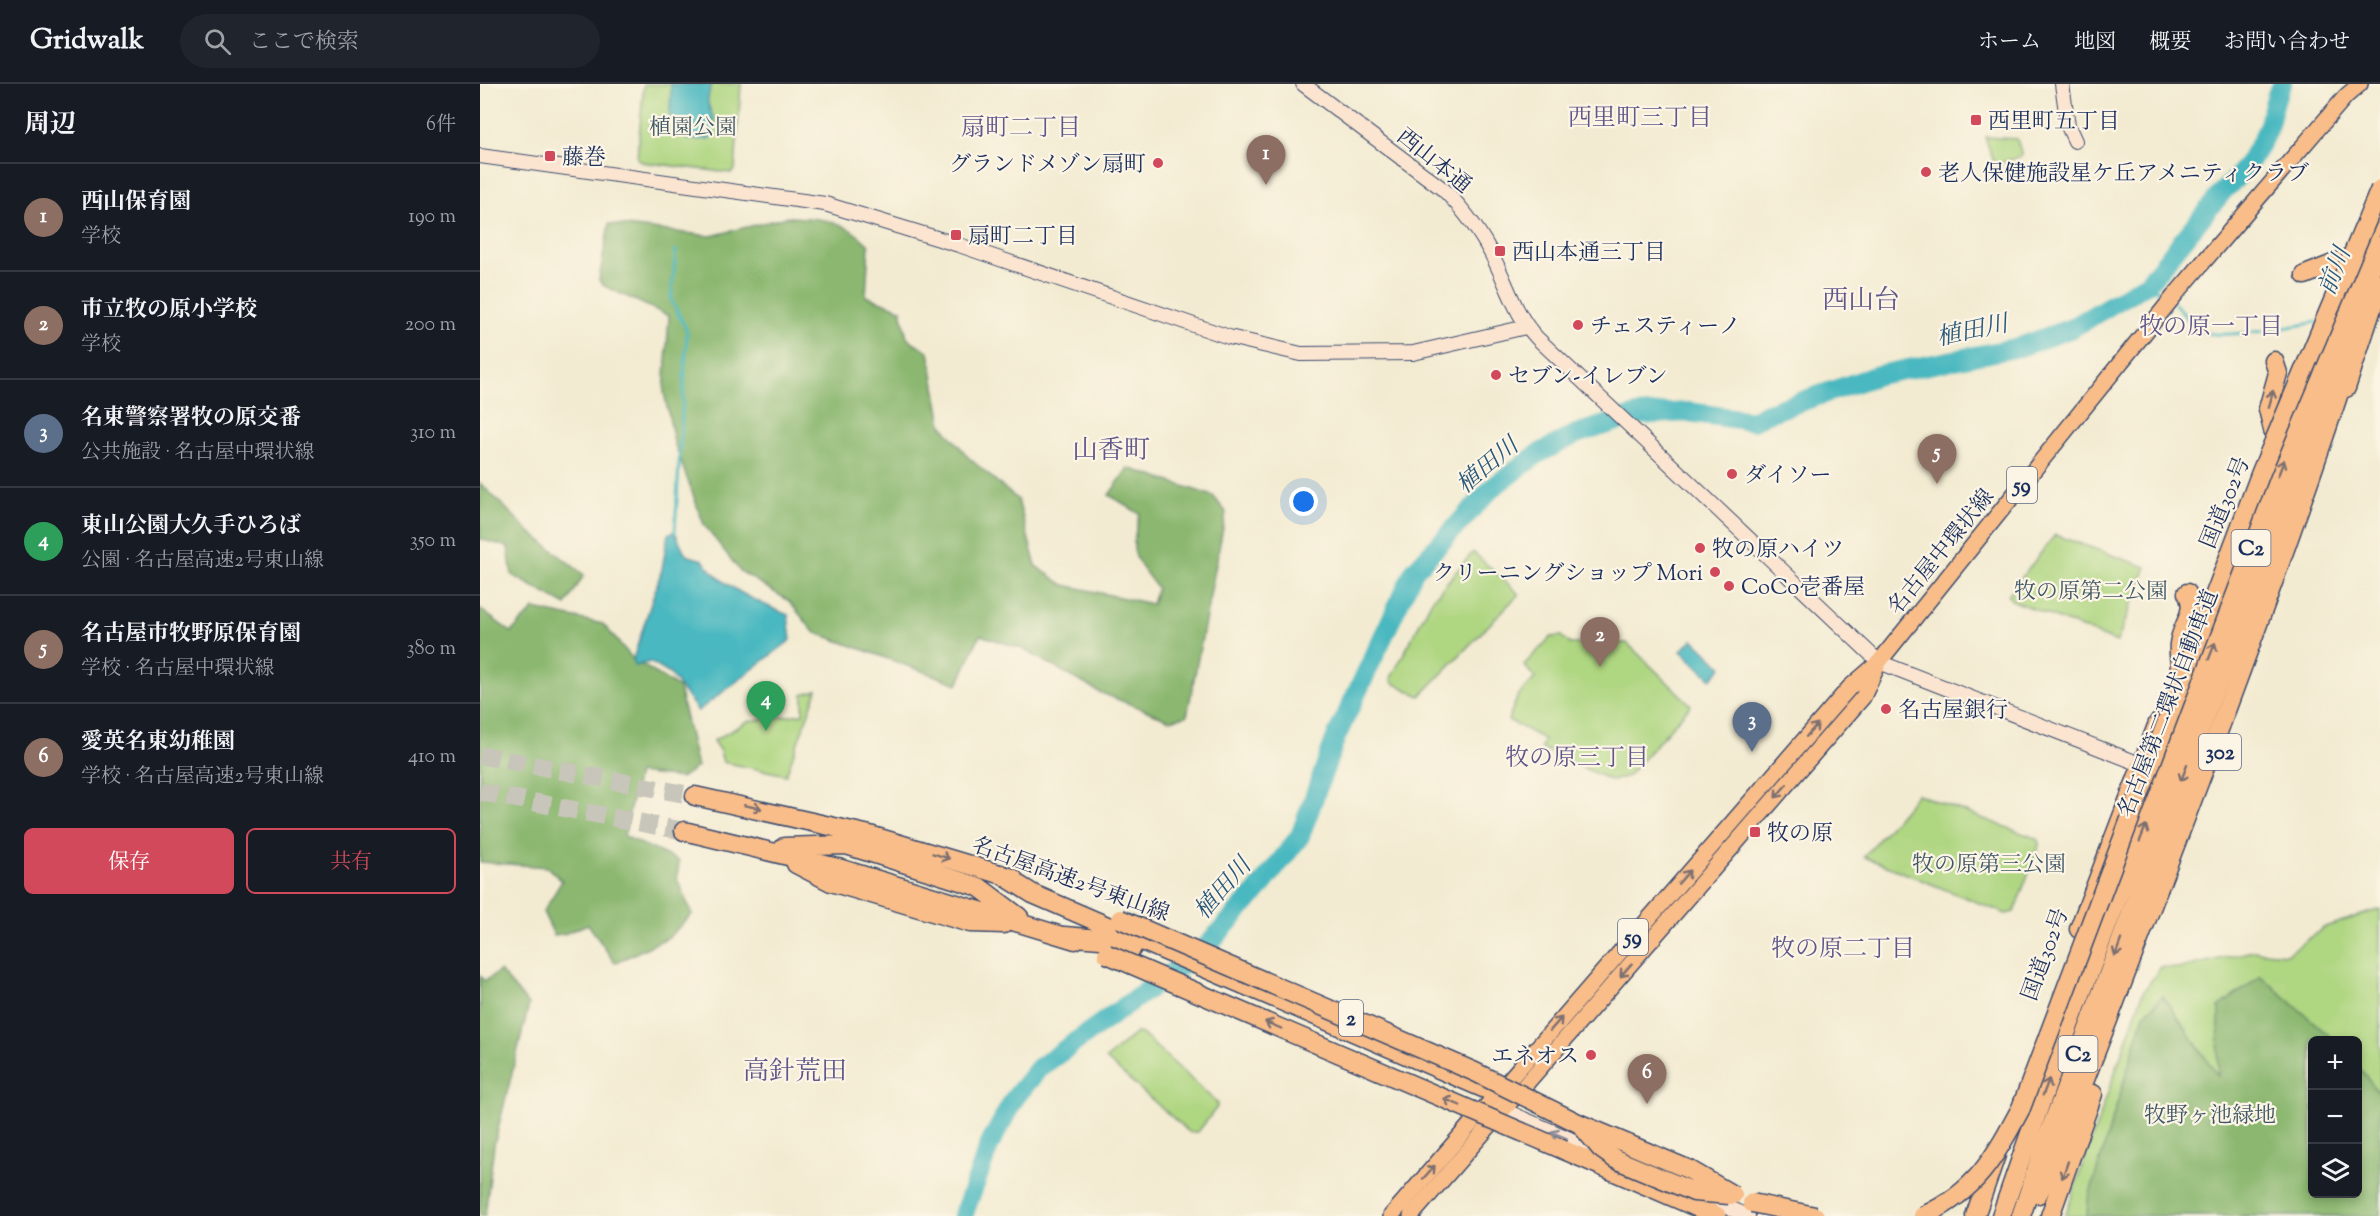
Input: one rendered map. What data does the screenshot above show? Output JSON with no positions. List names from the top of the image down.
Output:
{
  "streets": {
    "highway": [
      "国道302号",
      "C2",
      "名古屋第二環状自動車道",
      "302",
      "名古屋高速2号東山線",
      "2"
    ],
    "main road": ["59", "名古屋中環状線"],
    "street": ["西山本通"]
  },
  "districts": [
    "西里町三丁目",
    "扇町二丁目",
    "西山台",
    "牧の原一丁目",
    "山香町",
    "牧の原三丁目",
    "牧の原二丁目",
    "高針荒田"
  ],
  "water": ["前川", "植田川"],
  "parks": [
    "植園公園",
    "牧の原第二公園",
    "牧の原第三公園",
    "牧野ヶ池緑地"
  ],
  "places": {
    "transit": [
      "西里町五丁目",
      "藤巻",
      "扇町二丁目",
      "西山本通三丁目",
      "牧の原"
    ],
    "other": [
      "グランドメゾン扇町",
      "老人保健施設星ケ丘アメニティクラブ",
      "チェスティーノ",
      "セブン-イレブン",
      "ダイソー",
      "牧の原ハイツ",
      "クリーニングショップ Mori",
      "CoCo壱番屋",
      "名古屋銀行",
      "エネオス"
    ]
  },
  "page": {
    "header": "Gridwalk",
    "search": "ここで検索",
    "nav": [
      "ホーム",
      "地図",
      "概要",
      "お問い合わせ"
    ],
    "heading": ["周辺", "6件"],
    "pins": [
      "1",
      "5",
      "2",
      "4",
      "3",
      "6"
    ],
    "list": [
      {
        "mark": "1",
        "name": "西山保育園",
        "note": "学校",
        "value": "190 m"
      },
      {
        "mark": "2",
        "name": "市立牧の原小学校",
        "note": "学校",
        "value": "200 m"
      },
      {
        "mark": "3",
        "name": "名東警察署牧の原交番",
        "note": "公共施設 · 名古屋中環状線",
        "value": "310 m"
      },
      {
        "mark": "4",
        "name": "東山公園大久手ひろば",
        "note": "公園 · 名古屋高速2号東山線",
        "value": "350 m"
      },
      {
        "mark": "5",
        "name": "名古屋市牧野原保育園",
        "note": "学校 · 名古屋中環状線",
        "value": "380 m"
      },
      {
        "mark": "6",
        "name": "愛英名東幼稚園",
        "note": "学校 · 名古屋高速2号東山線",
        "value": "410 m"
      }
    ],
    "buttons": ["保存", "共有"],
    "map_buttons": ["+", "−"]
  }
}
